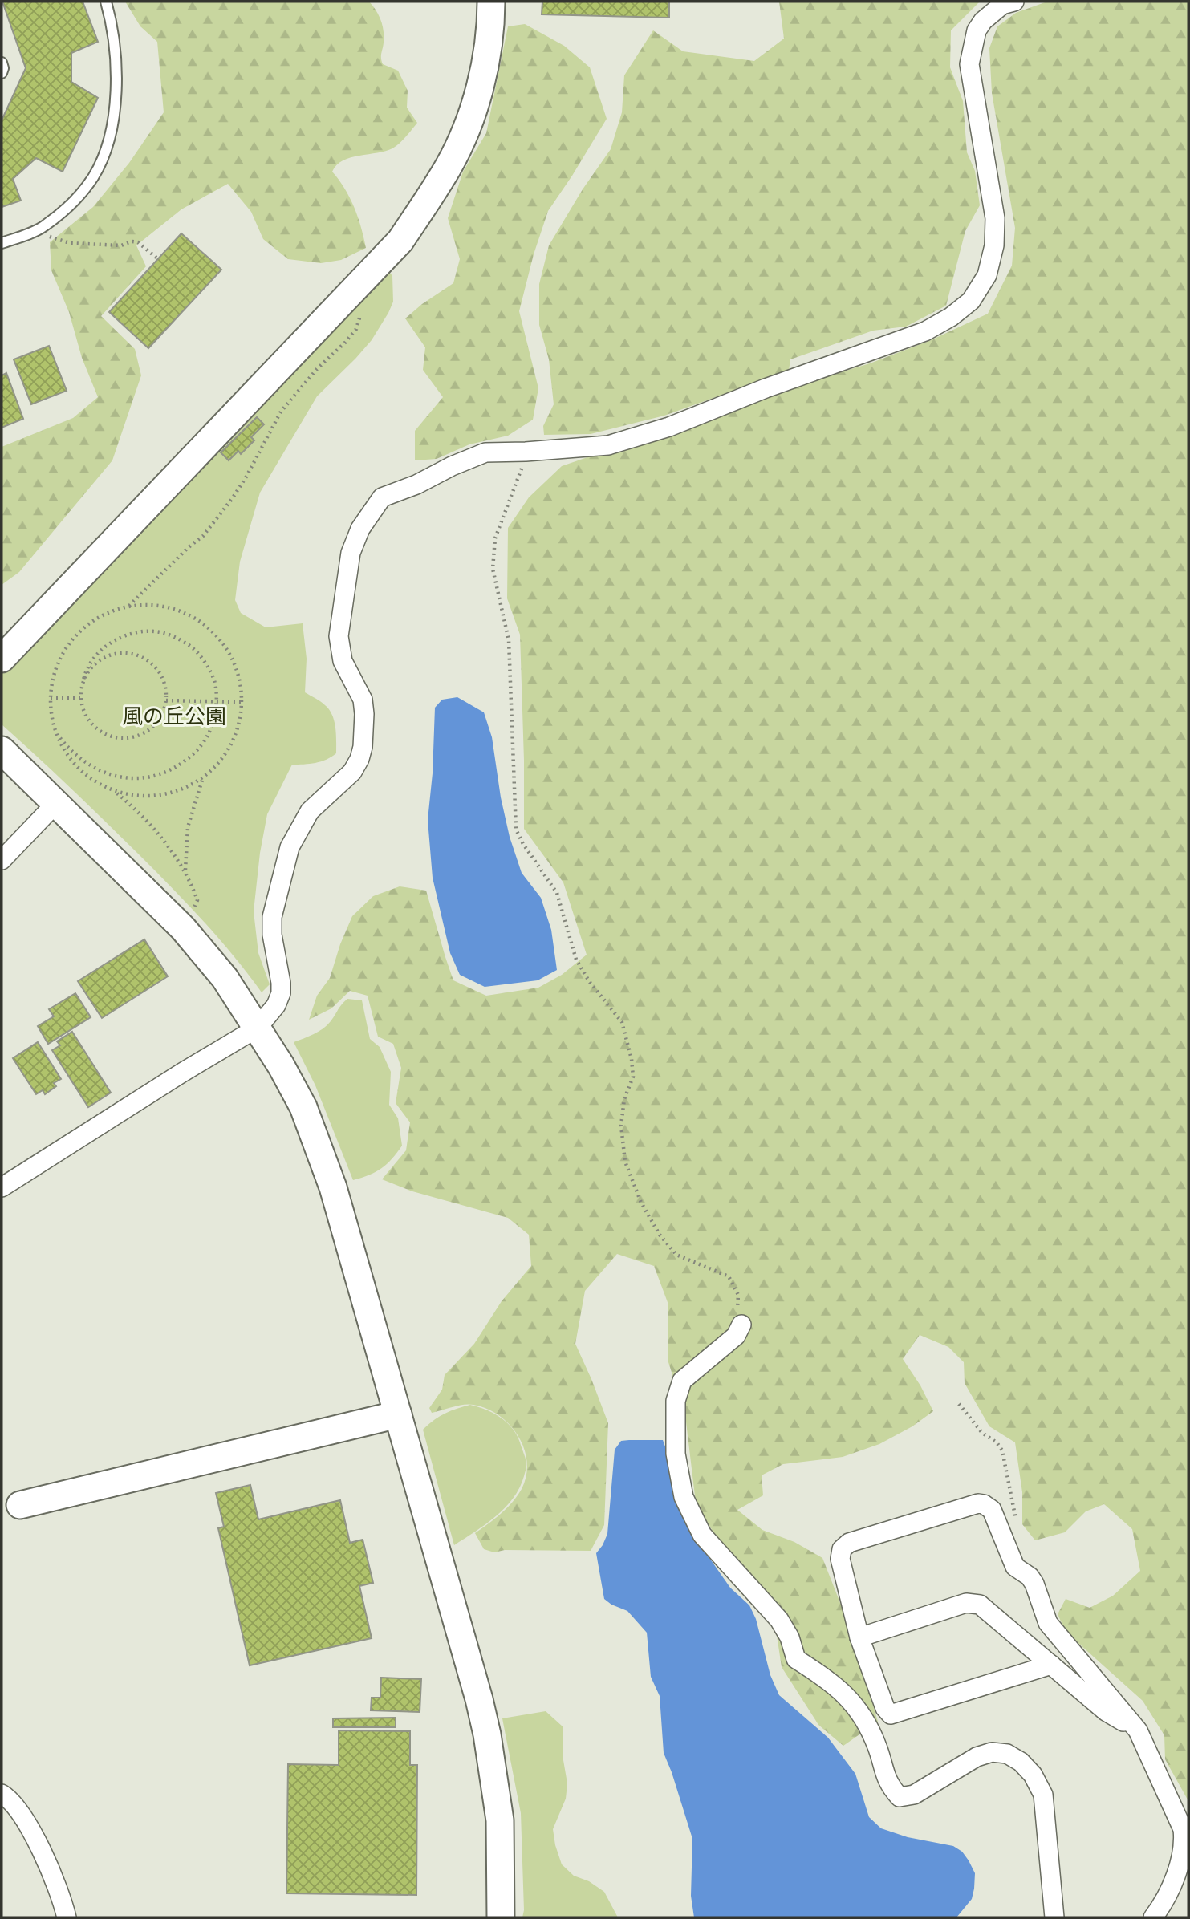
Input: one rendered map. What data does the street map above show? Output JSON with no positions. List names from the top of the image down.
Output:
{
  "parks": ["風の丘公園"]
}
